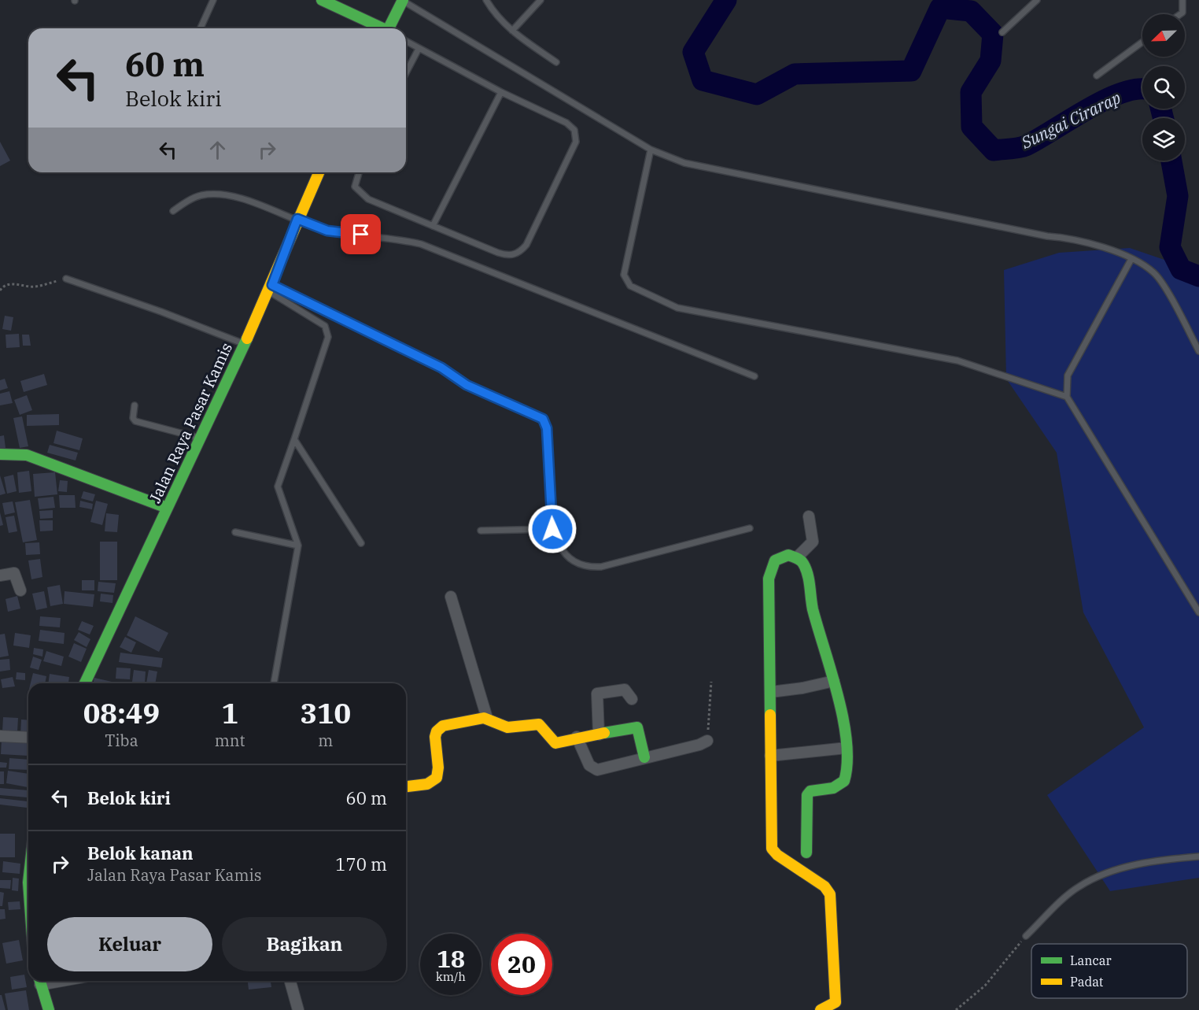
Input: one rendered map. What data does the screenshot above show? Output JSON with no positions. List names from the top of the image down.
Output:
{
  "streets": {
    "street": ["Jalan Raya Pasar Kamis"]
  },
  "water": ["Sungai Cirarap"],
  "legend": ["Lancar", "Padat"],
  "north": "bottom left",
  "page": {
    "turn": ["60 m", "Belok kiri"],
    "eta": [
      "08:49",
      "Tiba",
      "1",
      "mnt",
      "310",
      "m"
    ],
    "list": [
      {
        "name": "Belok kiri",
        "value": "60 m"
      },
      {
        "name": "Belok kanan",
        "note": "Jalan Raya Pasar Kamis",
        "value": "170 m"
      }
    ],
    "buttons": ["Keluar", "Bagikan"],
    "speed": "18 km/h",
    "limit": "20"
  }
}
